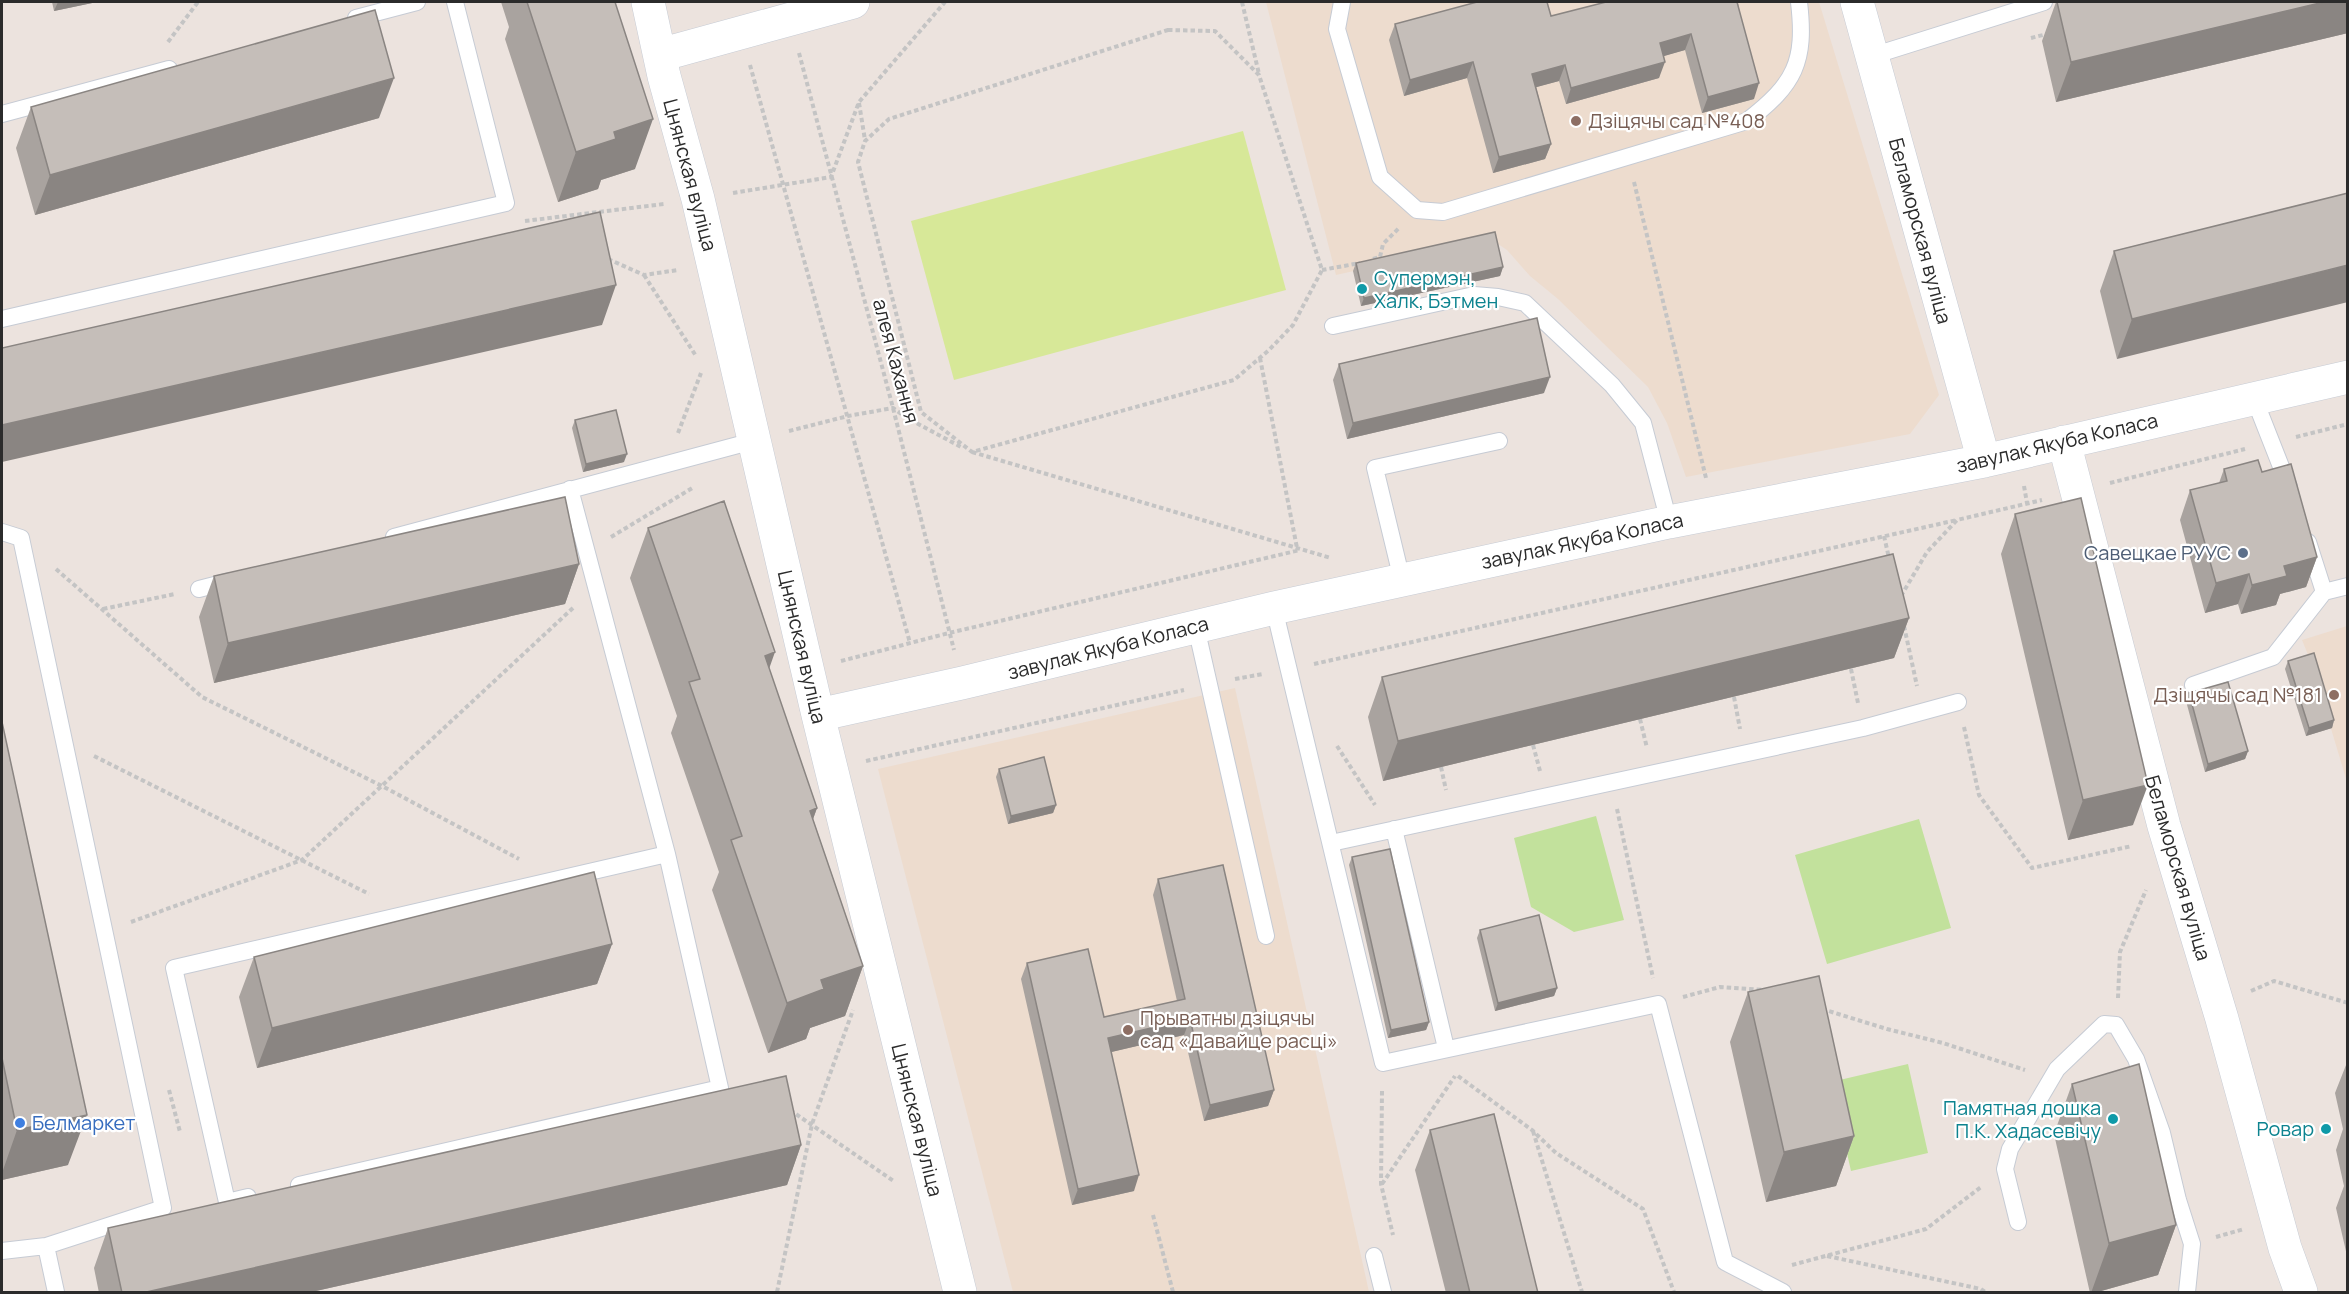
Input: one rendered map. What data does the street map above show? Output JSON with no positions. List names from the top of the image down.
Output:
{
  "streets": {
    "street": ["Цнянская вуліца", "Беламорская вуліца", "завулак Якуба Коласа"],
    "path": ["алея Кахання"]
  },
  "crossings": [
    ["Цнянская вуліца", "завулак Якуба Коласа"],
    ["Беламорская вуліца", "завулак Якуба Коласа"],
    ["алея Кахання", "завулак Якуба Коласа"]
  ],
  "places": [
    "Дзіцячы сад №408",
    "Супермэн, Халк, Бэтмен",
    "Савецкае РУУС",
    "Дзіцячы сад №181",
    "Прыватны дзіцячы сад «Давайце расці»",
    "Памятная дошка П.К. Хадасевічу",
    "Белмаркет",
    "Ровар"
  ]
}
